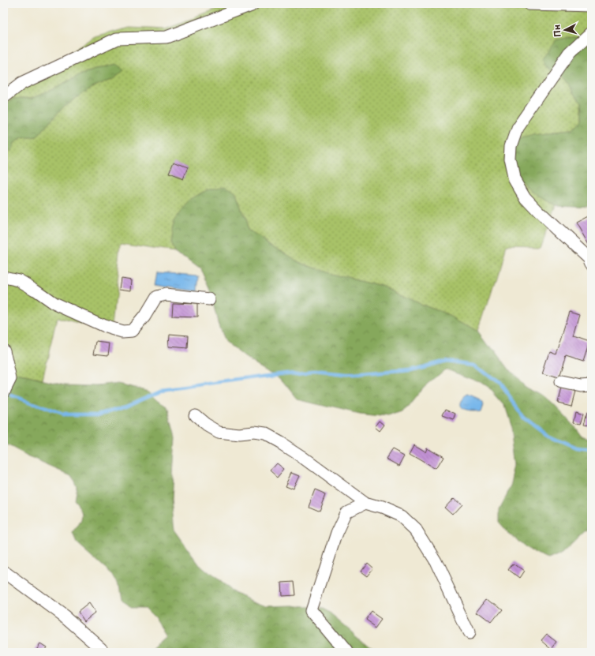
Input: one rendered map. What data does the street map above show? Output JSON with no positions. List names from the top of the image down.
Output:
{
  "north": "left"
}
